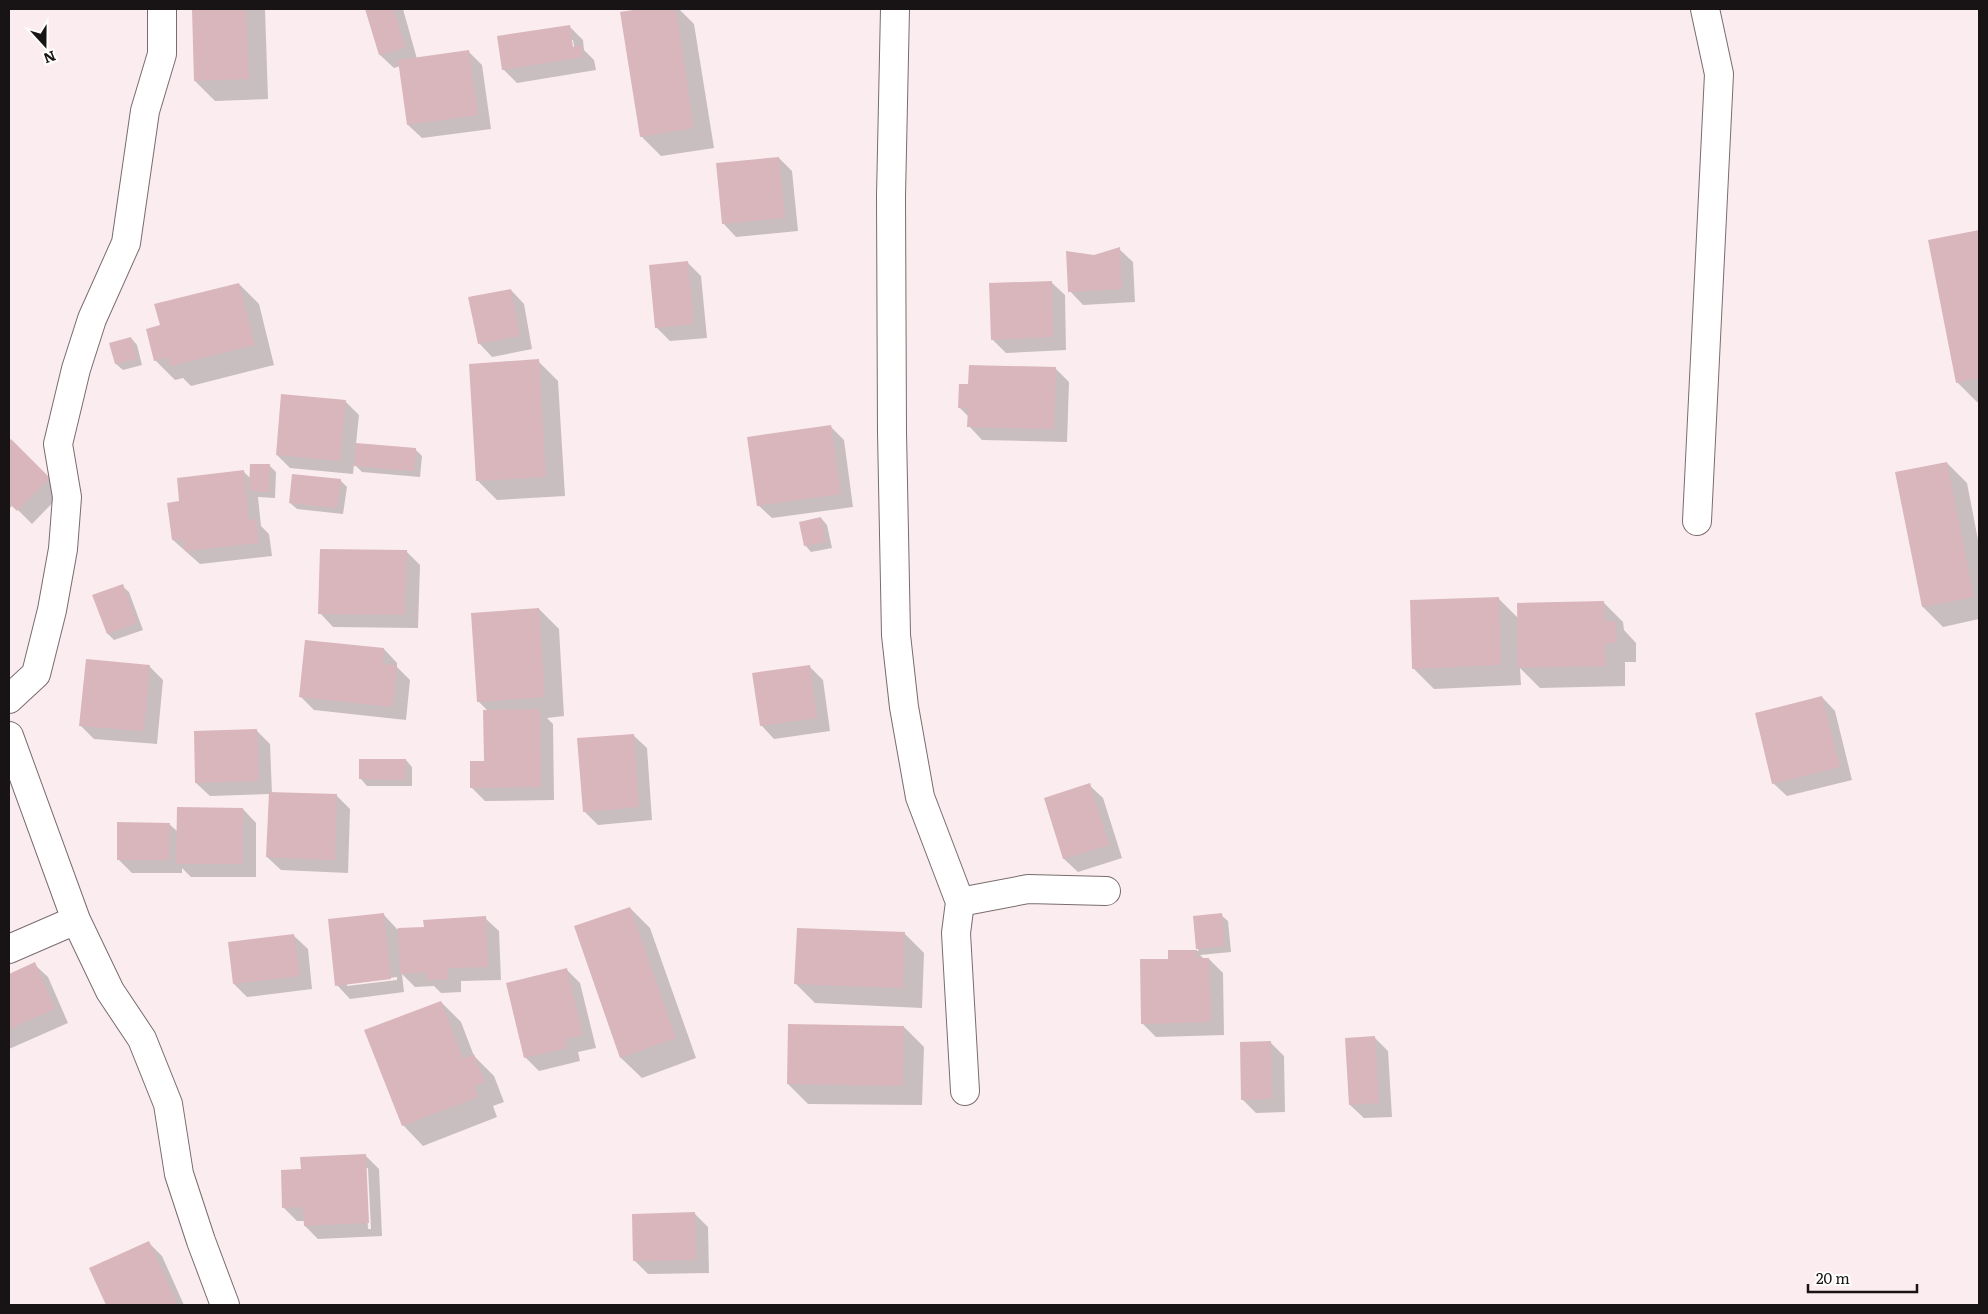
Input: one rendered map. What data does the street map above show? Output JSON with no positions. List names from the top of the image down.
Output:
{
  "scale_bar": "20 m",
  "north": "bottom"
}
